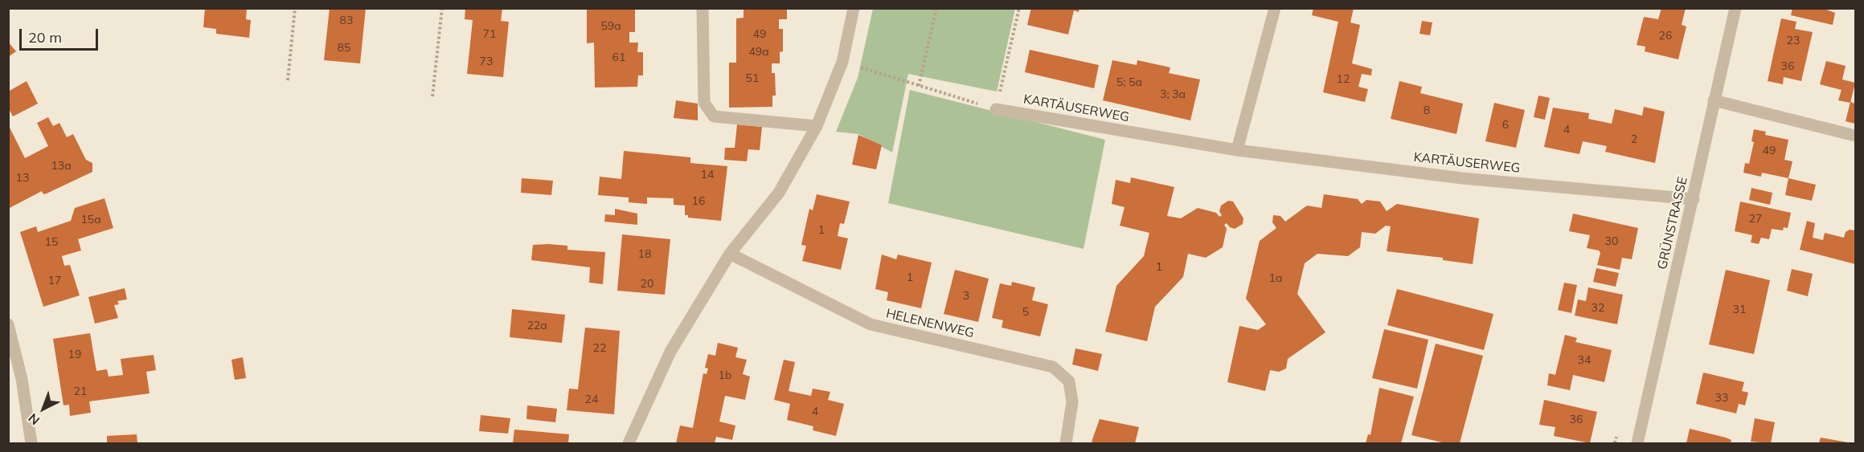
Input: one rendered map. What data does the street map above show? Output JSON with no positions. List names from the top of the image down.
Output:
{
  "streets": {
    "street": ["KARTÄUSERWEG", "GRÜNSTRASSE", "HELENENWEG"]
  },
  "crossings": [
    ["KARTÄUSERWEG", "GRÜNSTRASSE"]
  ],
  "house_numbers": [
    "83",
    "59a",
    "71",
    "49",
    "26",
    "23",
    "85",
    "49a",
    "61",
    "73",
    "36",
    "51",
    "12",
    "5; 5a",
    "3; 3a",
    "8",
    "6",
    "4",
    "2",
    "49",
    "13a",
    "14",
    "13",
    "16",
    "27",
    "15a",
    "1",
    "30",
    "15",
    "18",
    "1",
    "1",
    "1a",
    "17",
    "20",
    "3",
    "32",
    "31",
    "5",
    "22a",
    "22",
    "19",
    "34",
    "1b",
    "21",
    "33",
    "24",
    "4",
    "36"
  ],
  "scale_bar": "20 m",
  "north": "bottom left"
}
